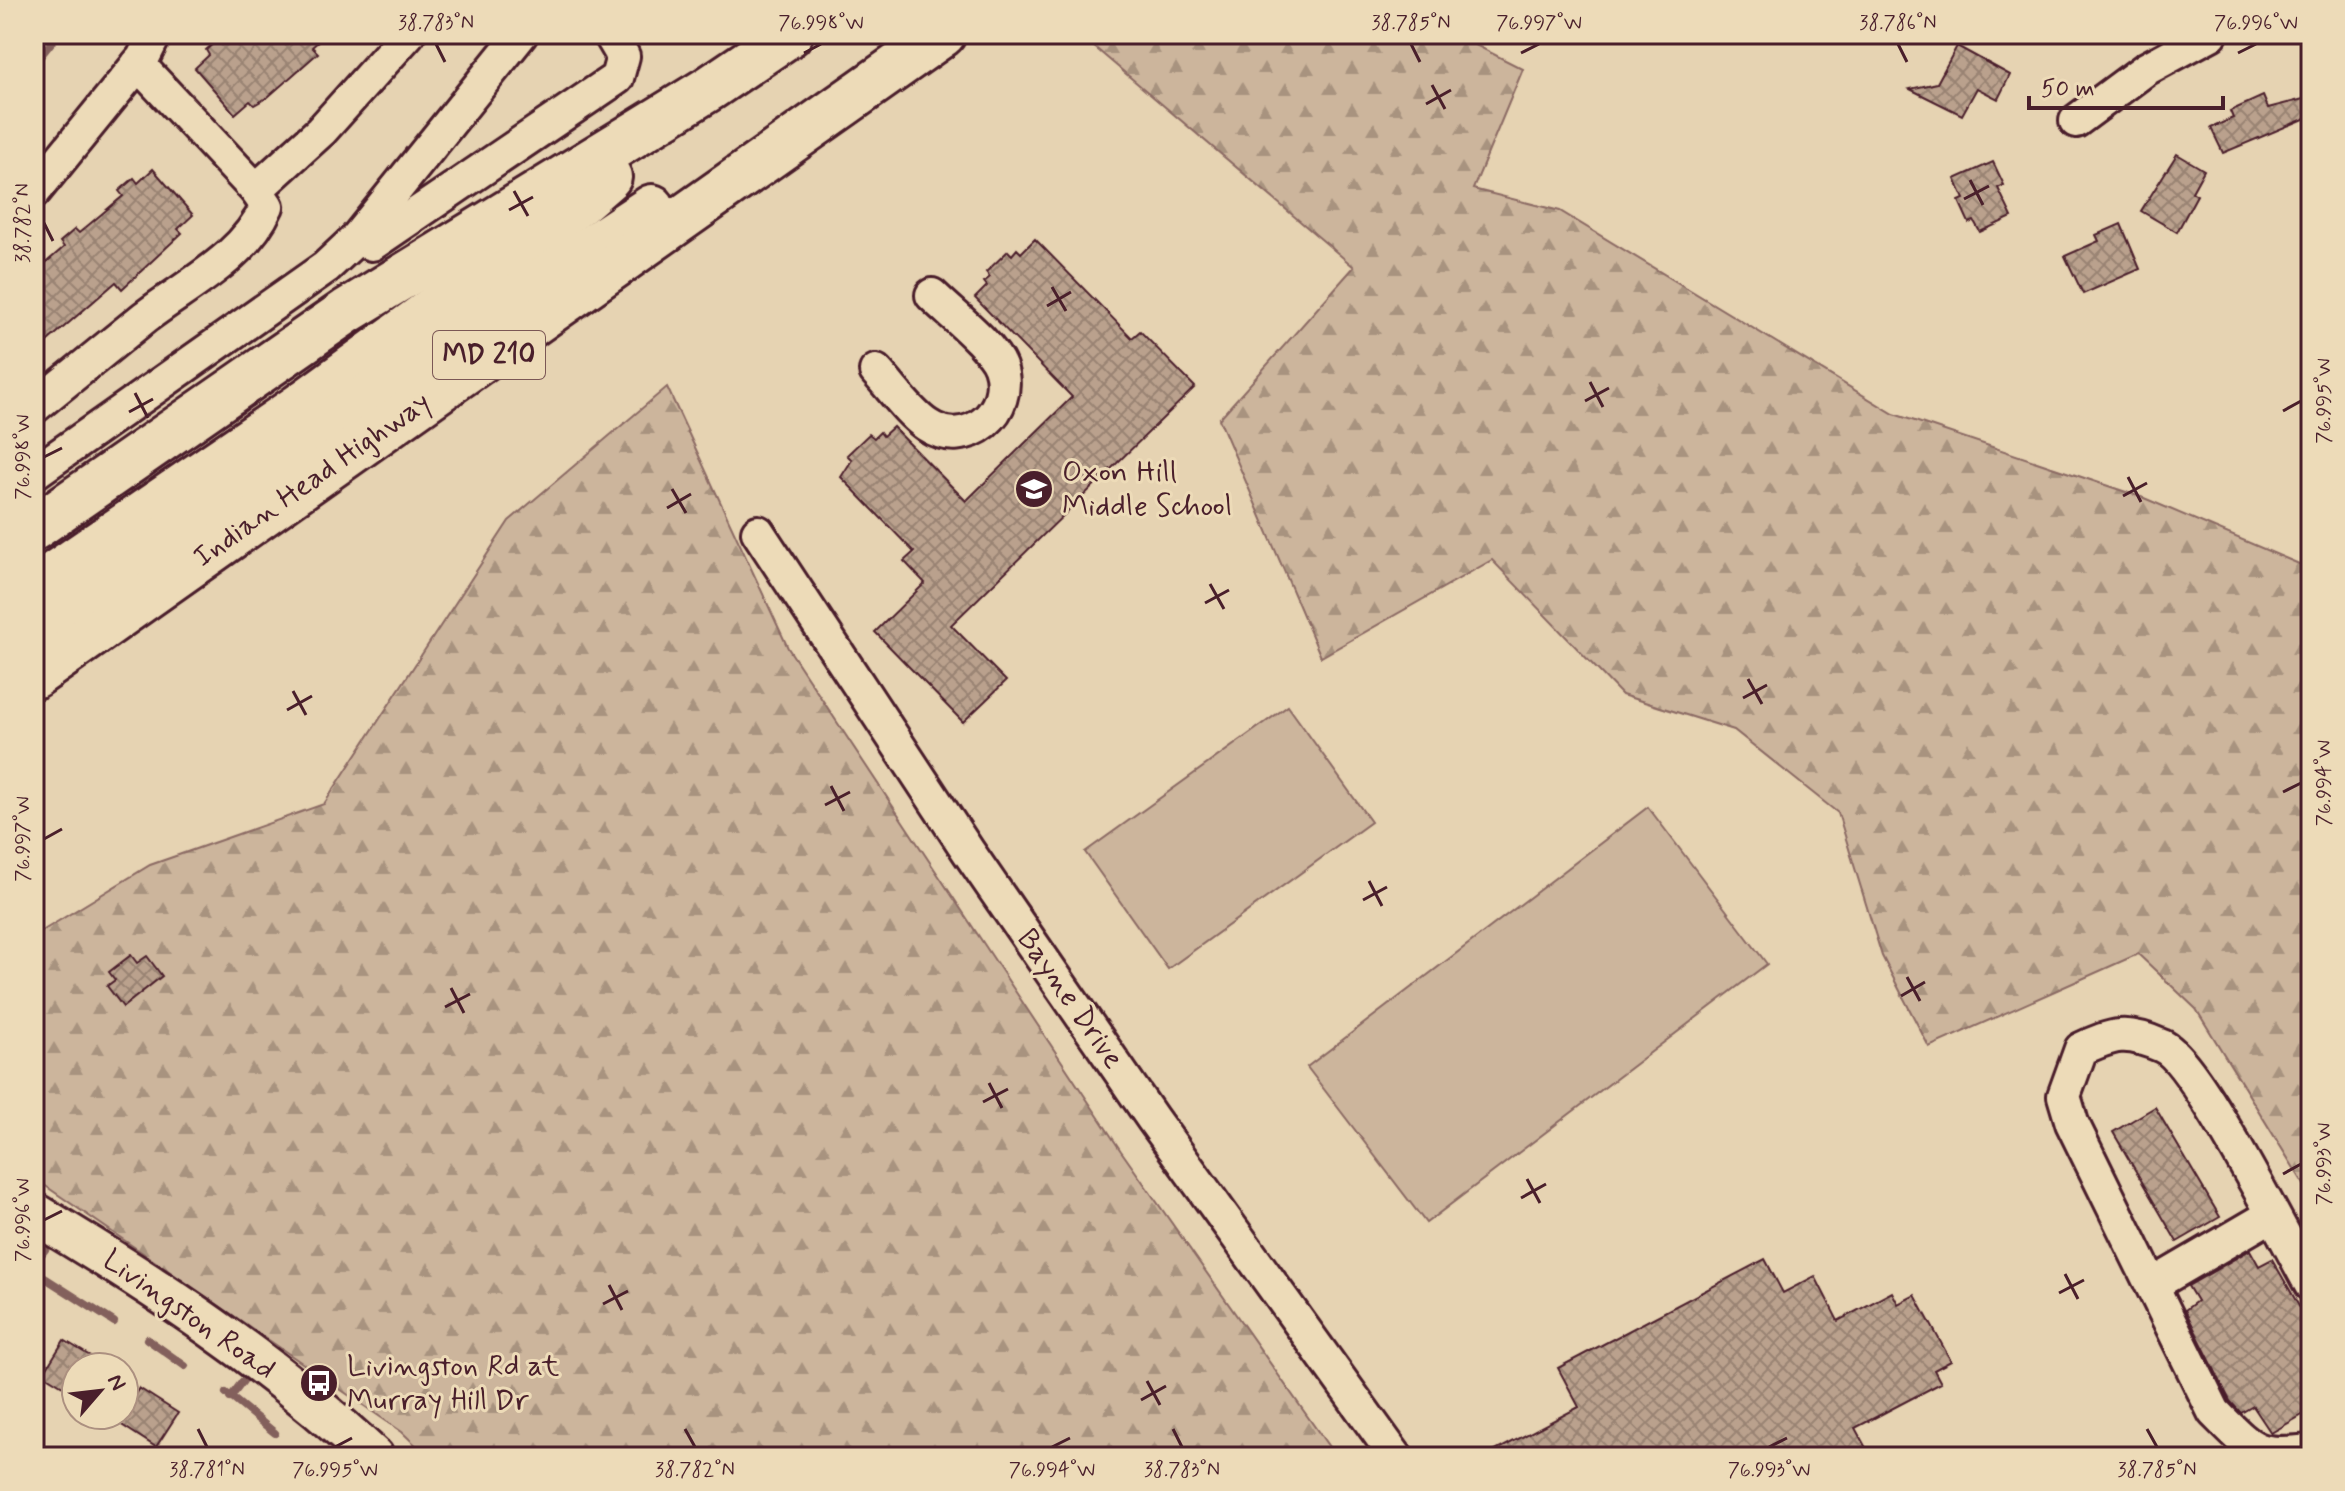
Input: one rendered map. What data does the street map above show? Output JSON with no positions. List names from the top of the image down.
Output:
{
  "streets": {
    "highway": ["MD 210", "Indian Head Highway"],
    "main road": ["Livingston Road"],
    "street": ["Bayne Drive"]
  },
  "places": {
    "school or university": ["Oxon Hill Middle School"],
    "bus stop": ["Livingston Rd at Murray Hill Dr"]
  },
  "scale_bar": "50 m",
  "north": "top right",
  "coordinates": [
    "38.783°N",
    "76.998°W",
    "38.785°N",
    "76.997°W",
    "38.786°N",
    "76.996°W",
    "38.782°N",
    "76.995°W",
    "76.994°W",
    "76.993°W",
    "38.781°N"
  ]
}
